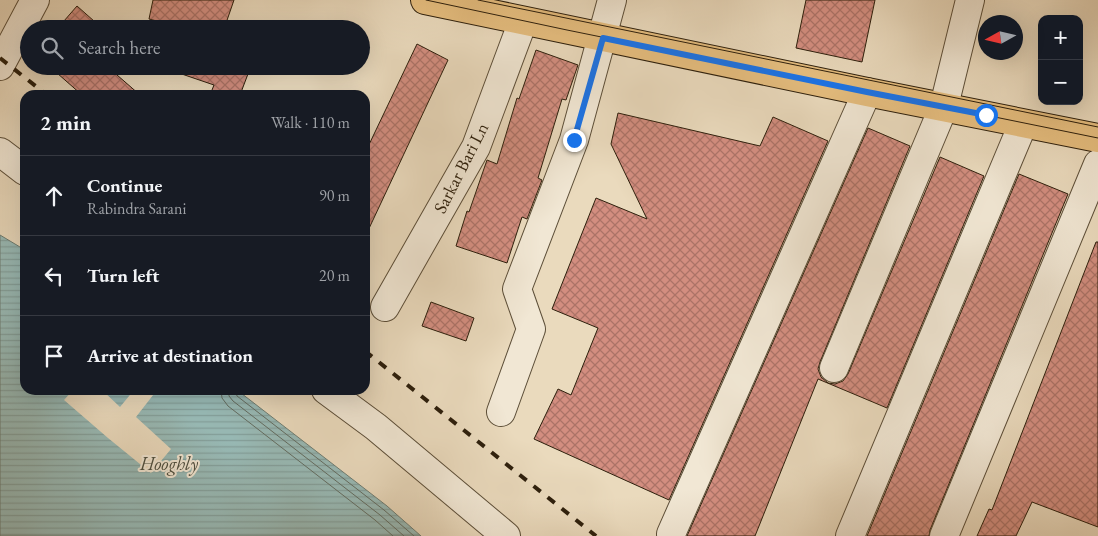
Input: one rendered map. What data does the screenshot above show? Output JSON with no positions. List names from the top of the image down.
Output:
{
  "streets": {
    "street": ["Sarkar Bari Ln"]
  },
  "water": ["Hooghly"],
  "north": "left",
  "page": {
    "map_buttons": ["+", "−"],
    "search": "Search here",
    "heading": ["2 min", "Walk · 110 m"],
    "list": [
      ["Continue", "Rabindra Sarani", "90 m"],
      ["Turn left", "20 m"],
      "Arrive at destination"
    ]
  }
}
